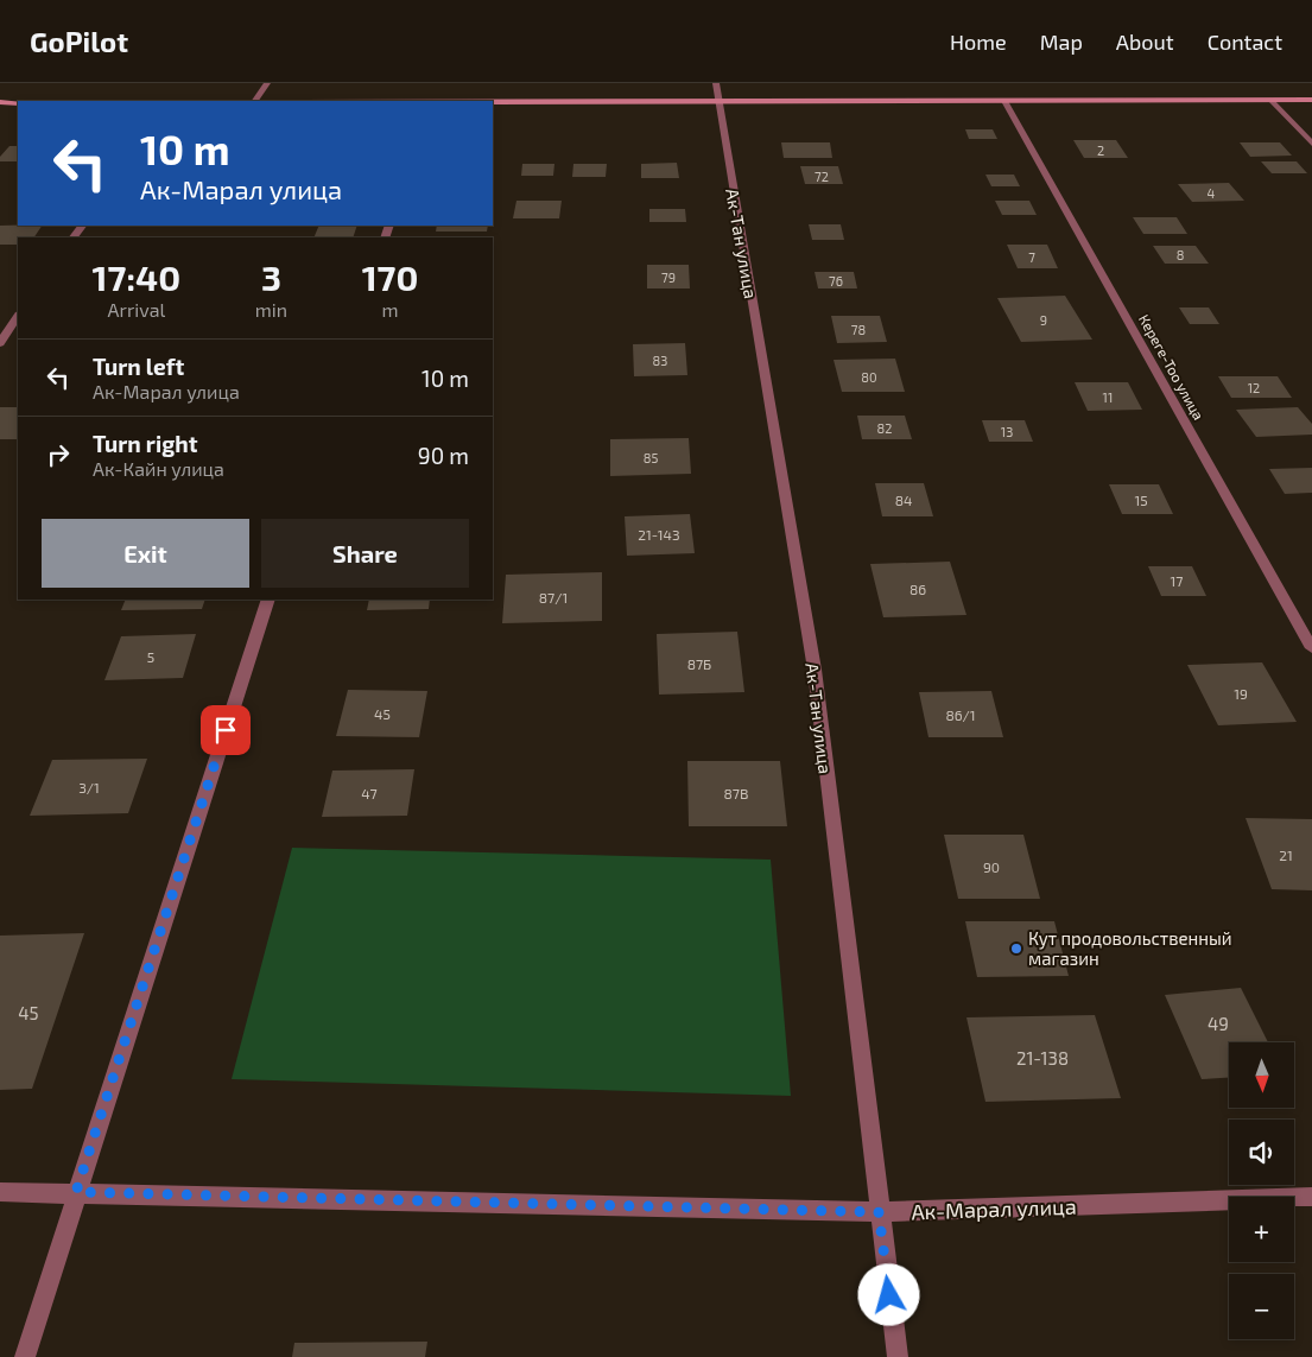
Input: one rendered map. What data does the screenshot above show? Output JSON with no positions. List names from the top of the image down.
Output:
{
  "streets": {
    "street": ["Ак-Тан улица", "Кереге-Тоо улица", "Ак-Марал улица"]
  },
  "crossings": [
    ["Ак-Тан улица", "Ак-Марал улица"]
  ],
  "places": ["Кут продовольственный магазин"],
  "house_numbers": [
    "2",
    "72",
    "4",
    "8",
    "7",
    "79",
    "76",
    "9",
    "78",
    "83",
    "80",
    "12",
    "11",
    "82",
    "13",
    "85",
    "84",
    "15",
    "21-143",
    "17",
    "86",
    "87/1",
    "5",
    "87Б",
    "19",
    "45",
    "86/1",
    "3/1",
    "47",
    "87В",
    "21",
    "90",
    "45",
    "49",
    "21-138"
  ],
  "north": "bottom",
  "page": {
    "header": "GoPilot",
    "nav": [
      "Home",
      "Map",
      "About",
      "Contact"
    ],
    "turn": ["10 m", "Ак-Марал улица"],
    "eta": [
      "17:40",
      "Arrival",
      "3",
      "min",
      "170",
      "m"
    ],
    "list": [
      {
        "name": "Turn left",
        "note": "Ак-Марал улица",
        "value": "10 m"
      },
      {
        "name": "Turn right",
        "note": "Ак-Кайн улица",
        "value": "90 m"
      }
    ],
    "buttons": ["Exit", "Share"],
    "map_buttons": ["+", "−"]
  }
}
